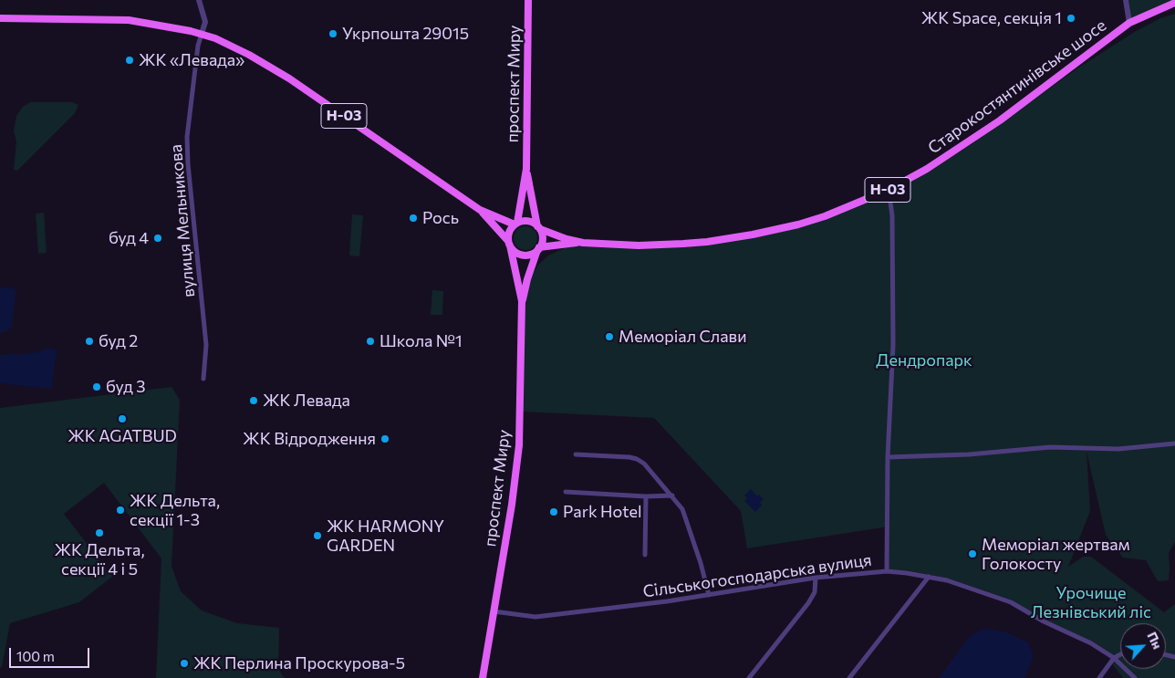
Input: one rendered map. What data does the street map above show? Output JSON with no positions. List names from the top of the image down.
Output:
{
  "streets": {
    "main road": ["проспект Миру", "Старокостянтинівське шосе", "Н-03"],
    "street": ["вулиця Мельникова", "Сільськогосподарська вулиця"]
  },
  "crossings": [
    ["проспект Миру", "Н-03"],
    ["проспект Миру", "Сільськогосподарська вулиця"],
    ["Старокостянтинівське шосе", "Н-03"],
    ["Н-03", "вулиця Мельникова"]
  ],
  "parks": ["Дендропарк", "Урочище Лезнівський ліс"],
  "places": [
    "ЖК Space, секція 1",
    "Укрпошта 29015",
    "ЖК «Левада»",
    "Рось",
    "буд 4",
    "Меморіал Слави",
    "буд 2",
    "Школа №1",
    "буд 3",
    "ЖК Левада",
    "ЖК AGATBUD",
    "ЖК Відродження",
    "ЖК Дельта, секції 1-3",
    "Park Hotel",
    "ЖК Дельта, секції 4 і 5",
    "ЖК HARMONY GARDEN",
    "Меморіал жертвам Голокосту",
    "ЖК Перлина Проскурова-5"
  ],
  "scale_bar": "100 m",
  "north": "top right"
}
